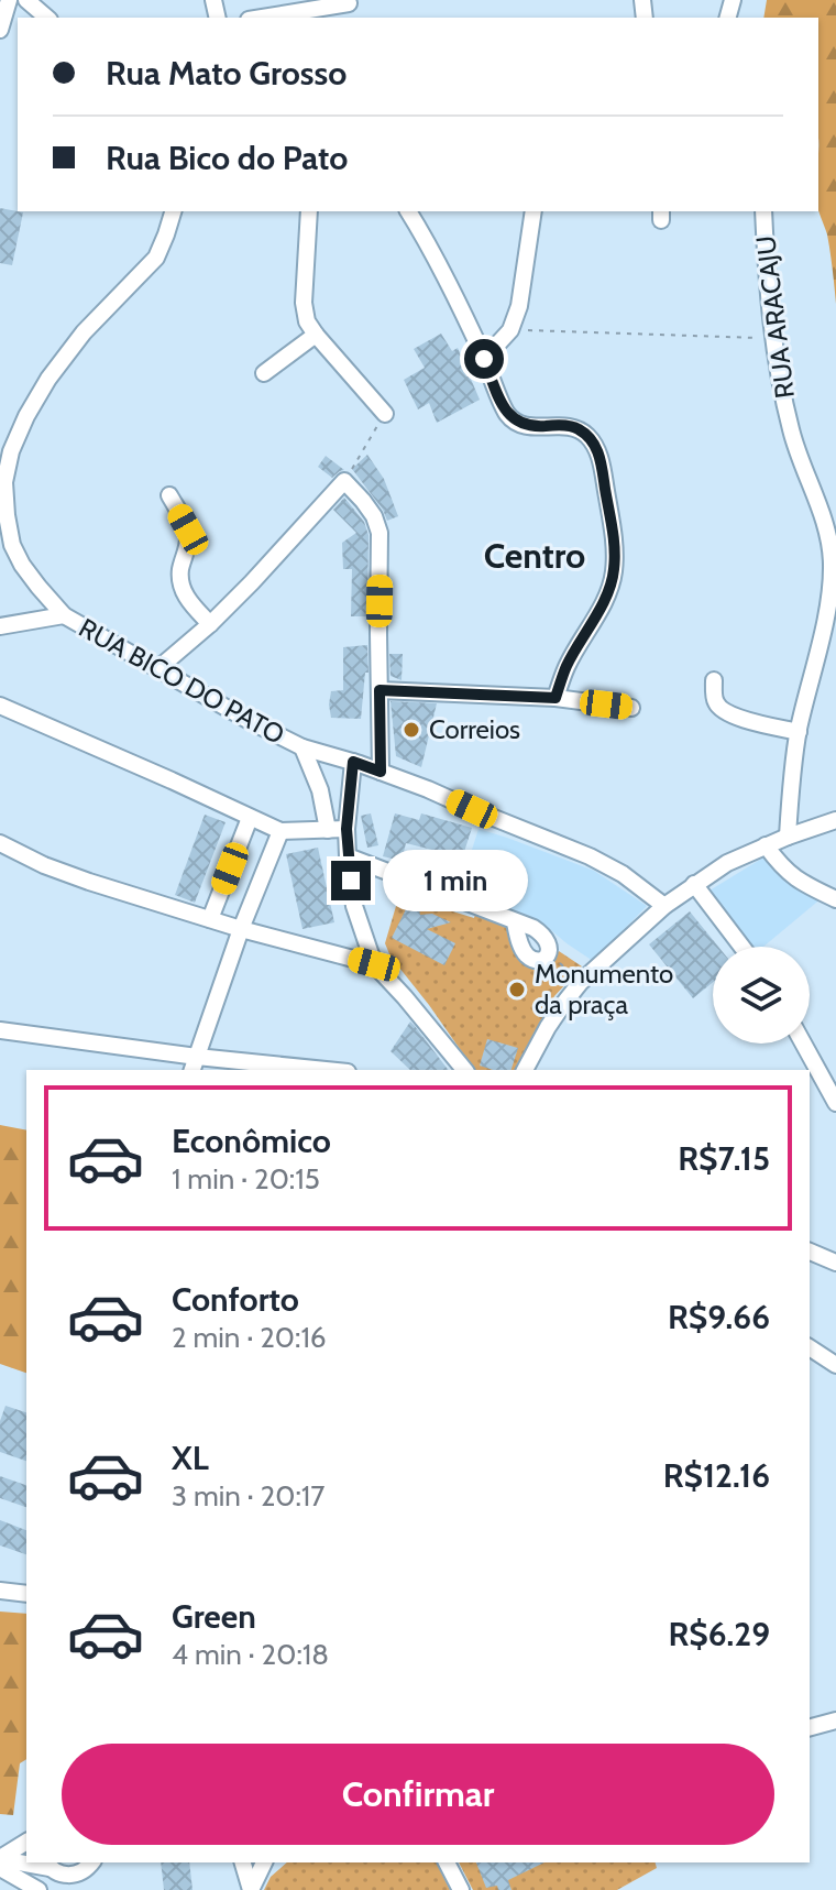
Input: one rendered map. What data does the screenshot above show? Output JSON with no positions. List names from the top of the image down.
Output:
{
  "streets": {
    "street": ["RUA ARACAJU", "RUA BICO DO PATO"]
  },
  "districts": ["Centro"],
  "places": ["Correios", "Monumento da praça"],
  "page": {
    "banner": ["Rua Mato Grosso", "Rua Bico do Pato"],
    "bubble": "1 min",
    "list": [
      {
        "name": "Econômico",
        "note": "1 min · 20:15",
        "value": "R$7.15"
      },
      {
        "name": "Conforto",
        "note": "2 min · 20:16",
        "value": "R$9.66"
      },
      {
        "name": "XL",
        "note": "3 min · 20:17",
        "value": "R$12.16"
      },
      {
        "name": "Green",
        "note": "4 min · 20:18",
        "value": "R$6.29"
      }
    ],
    "buttons": "Confirmar"
  }
}
